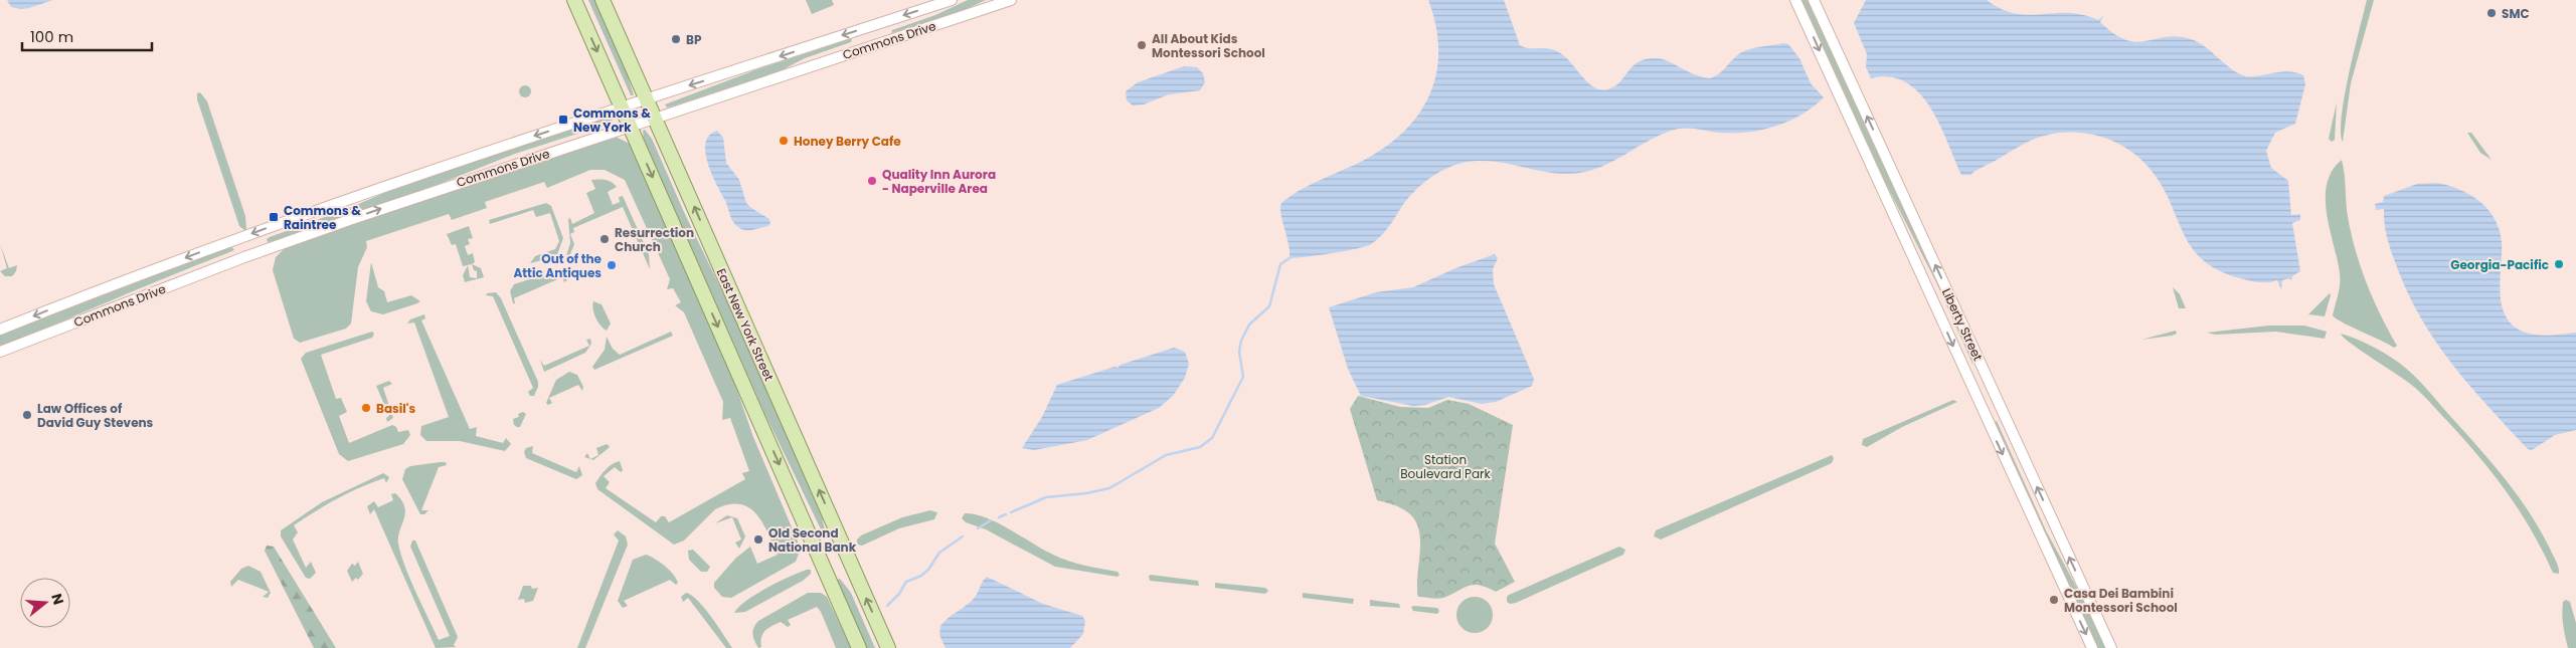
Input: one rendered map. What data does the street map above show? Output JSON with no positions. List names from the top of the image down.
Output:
{
  "streets": {
    "main road": ["East New York Street"],
    "street": ["Commons Drive", "Liberty Street"]
  },
  "crossings": [
    ["Commons Drive", "East New York Street"]
  ],
  "parks": ["Station Boulevard Park"],
  "places": {
    "other": [
      "SMC",
      "BP",
      "All About Kids Montessori School",
      "Honey Berry Cafe",
      "Quality Inn Aurora - Naperville Area",
      "Resurrection Church",
      "Georgia-Pacific",
      "Out of the Attic Antiques",
      "Basil's",
      "Law Offices of David Guy Stevens",
      "Old Second National Bank",
      "Casa Dei Bambini Montessori School"
    ],
    "transit": ["Commons & New York", "Commons & Raintree"]
  },
  "scale_bar": "100 m",
  "north": "right"
}
